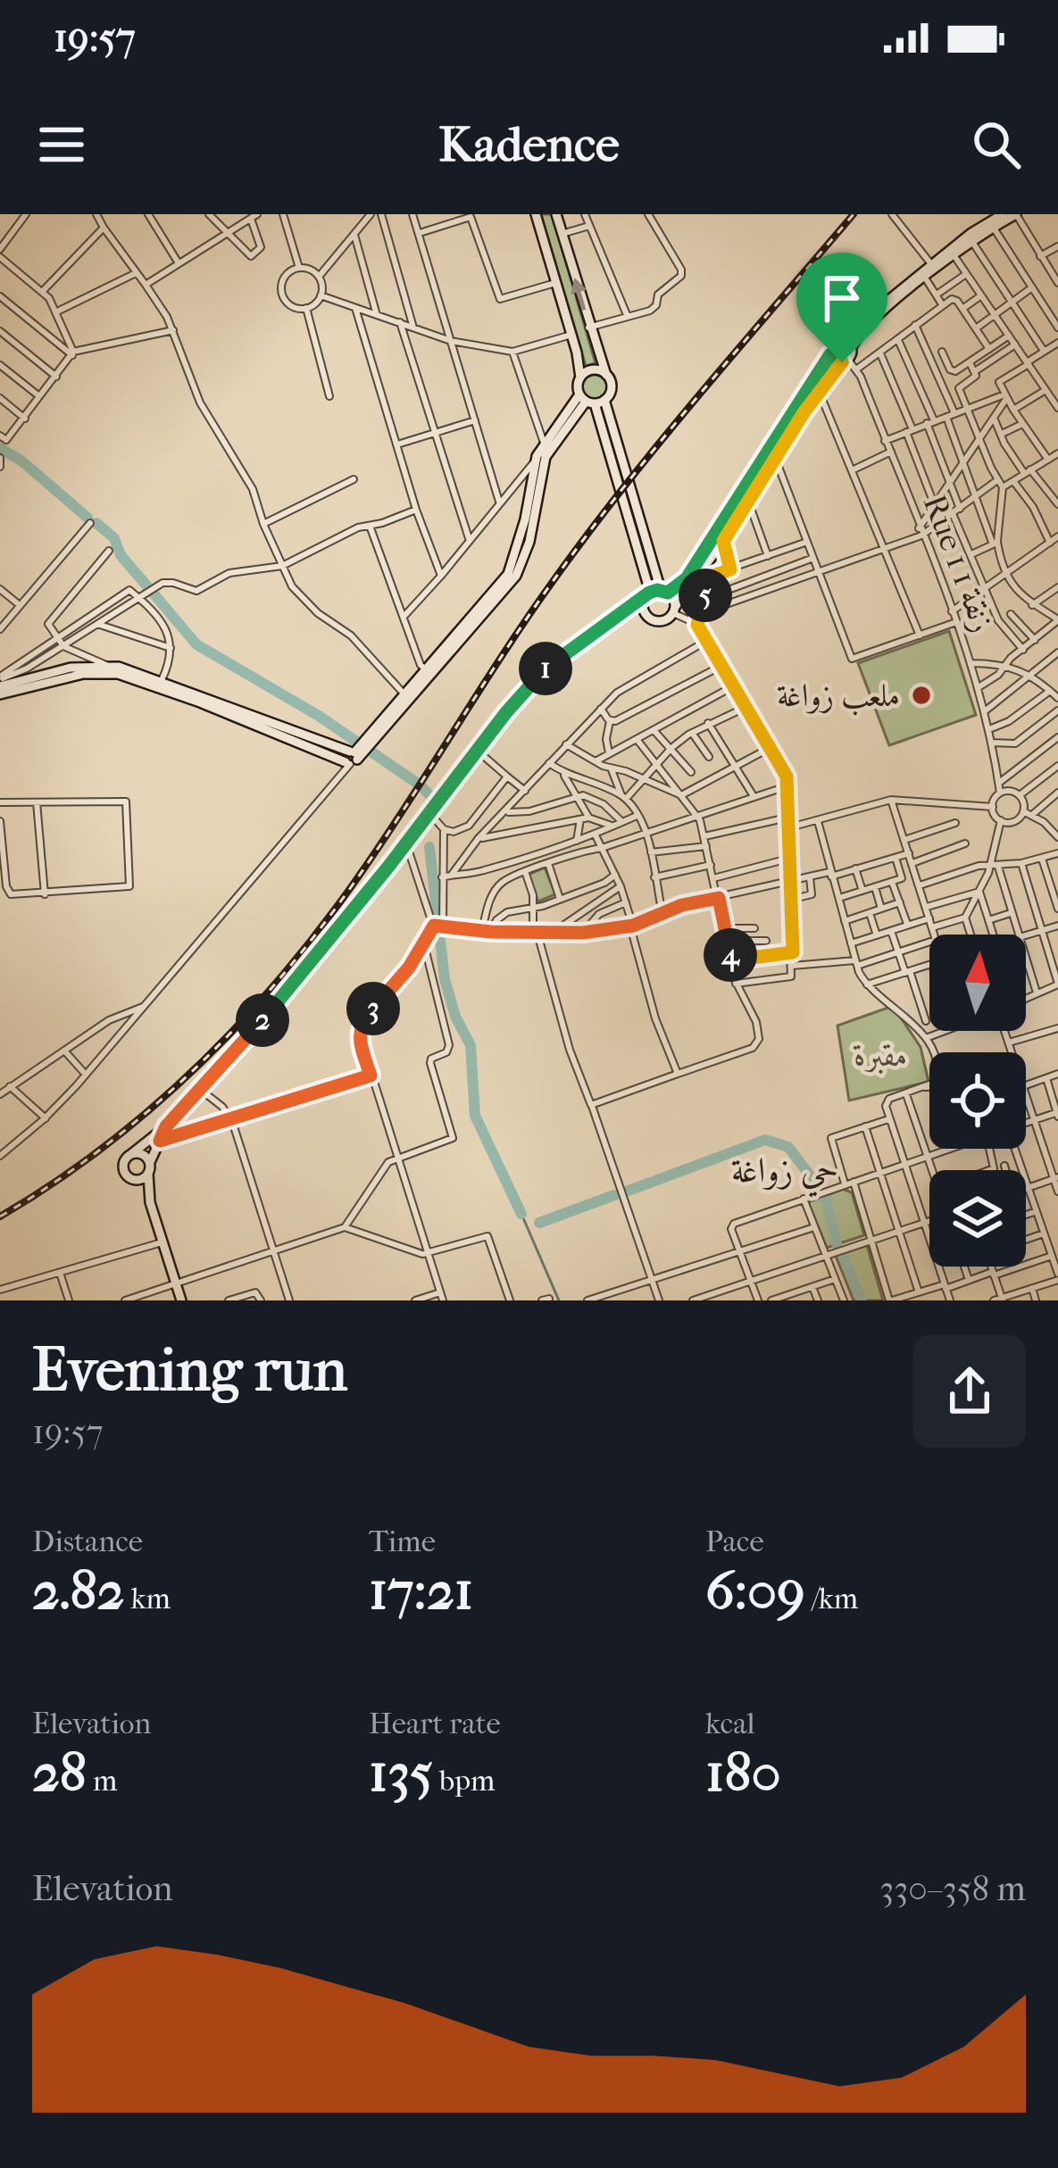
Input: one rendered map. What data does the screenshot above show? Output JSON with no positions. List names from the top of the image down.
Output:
{
  "streets": {
    "street": ["Rue 1 زنقة 1"]
  },
  "districts": ["حي زواغة"],
  "parks": ["مقبرة"],
  "places": ["ملعب زواغة"],
  "north": "top",
  "page": {
    "status": "19:57",
    "header": "Kadence",
    "pins": [
      "5",
      "1",
      "4",
      "3",
      "2"
    ],
    "heading": ["Evening run", "19:57"],
    "stats": [
      ["Distance", "2.82 km"],
      ["Time", "17:21"],
      ["Pace", "6:09 /km"],
      ["Elevation", "28 m"],
      ["Heart rate", "135 bpm"],
      ["kcal", "180"]
    ],
    "chart": ["Elevation", "330–358 m"]
  }
}
